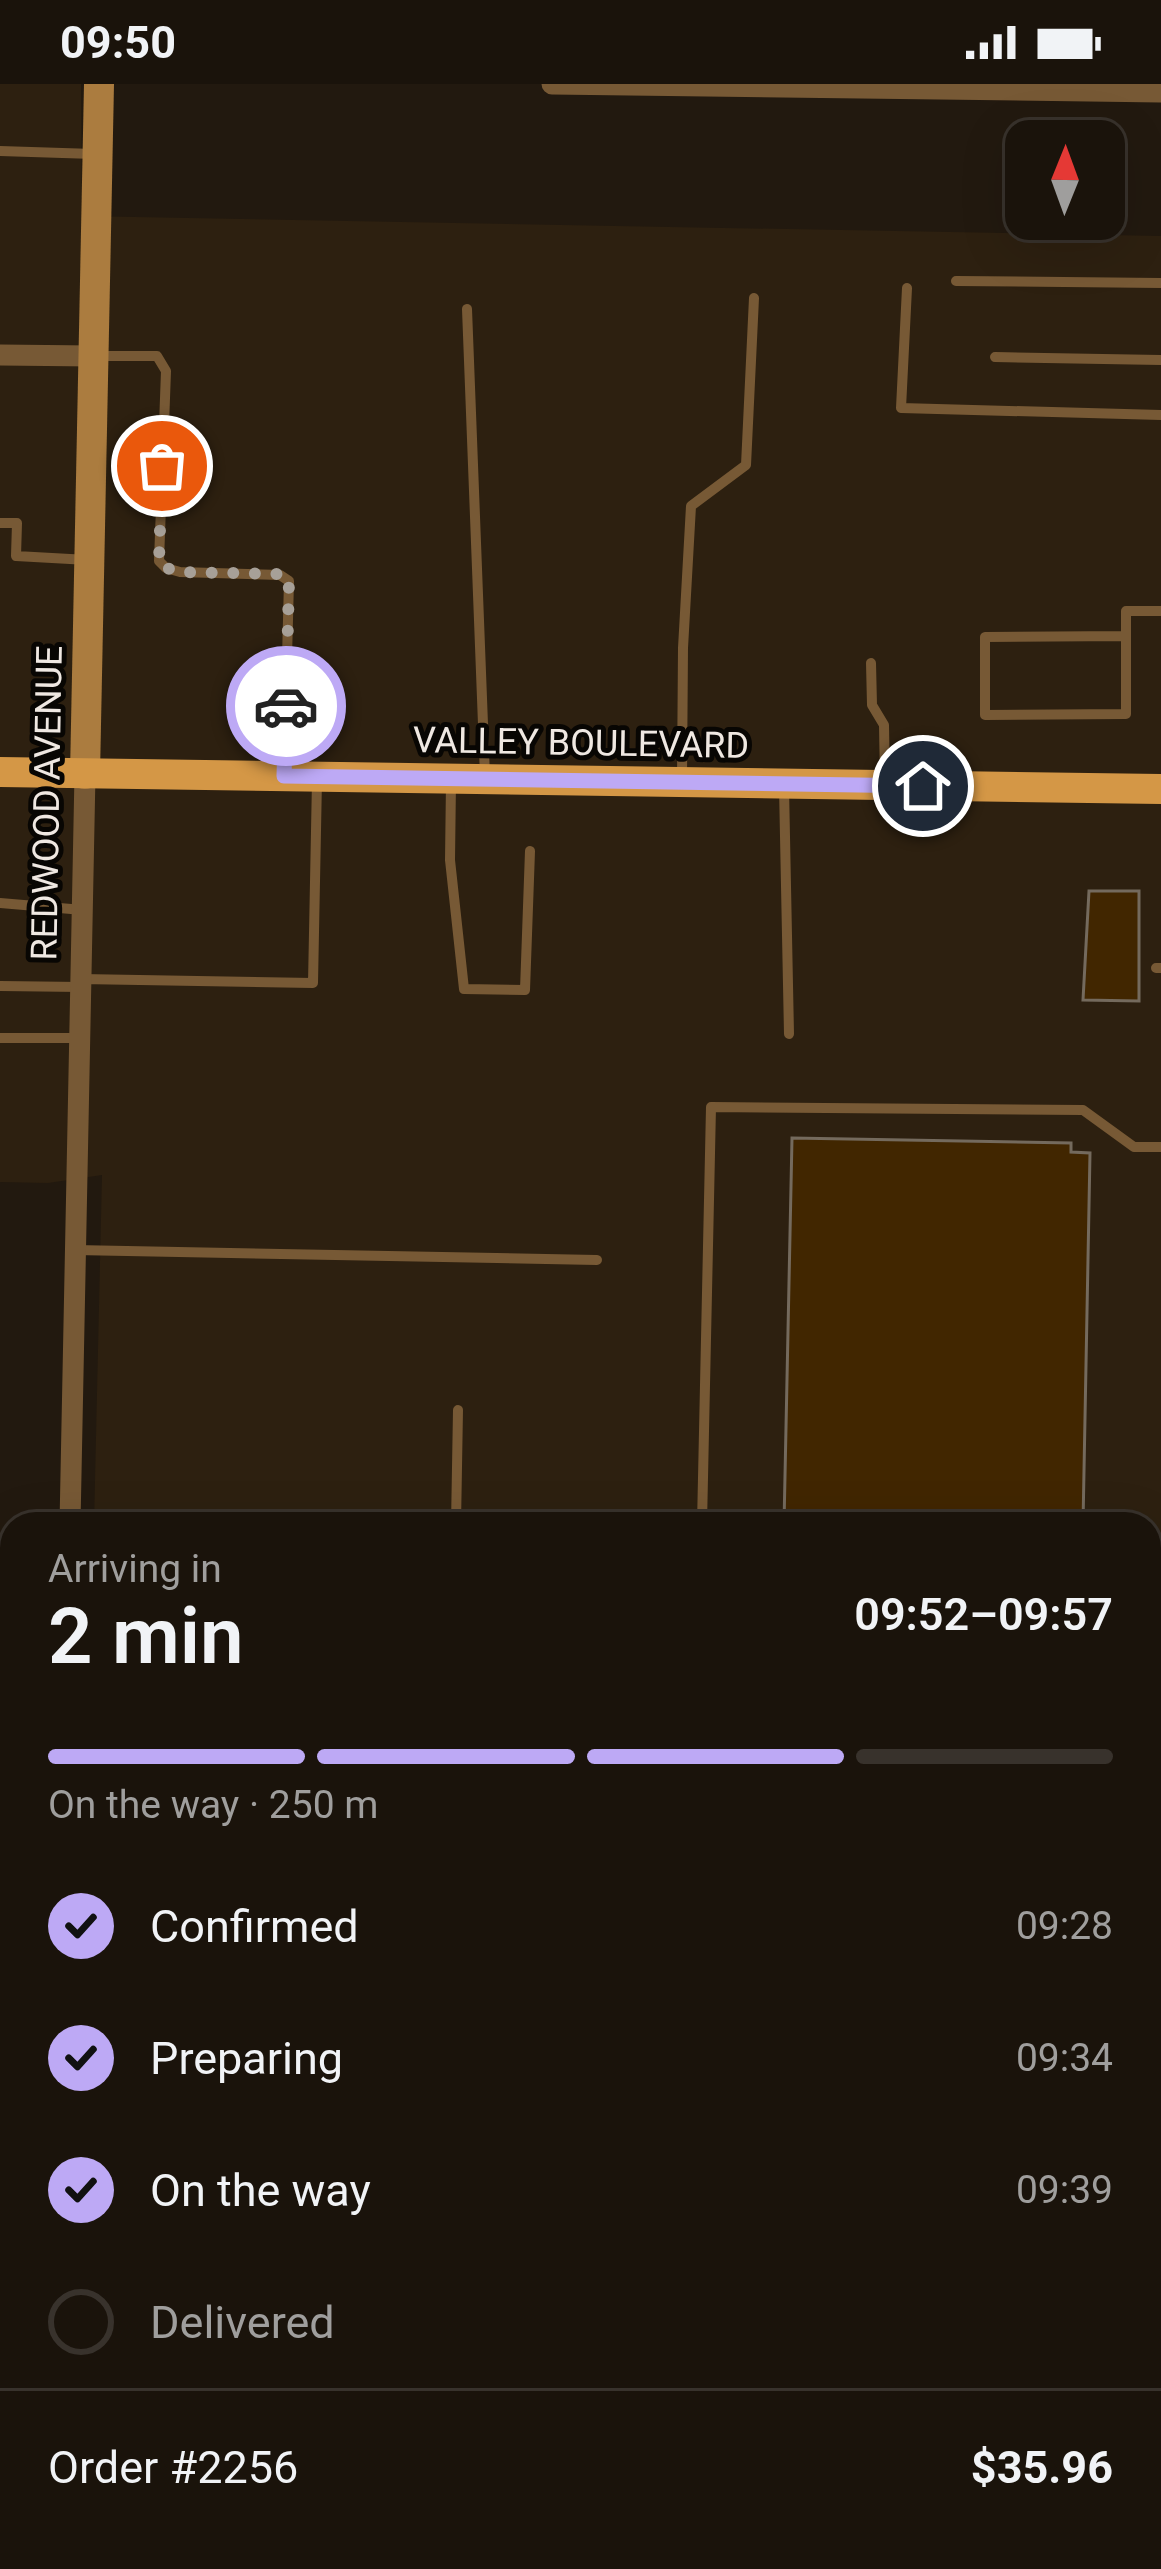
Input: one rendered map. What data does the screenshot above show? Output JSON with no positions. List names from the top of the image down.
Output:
{
  "streets": {
    "main road": ["VALLEY BOULEVARD"],
    "street": ["REDWOOD AVENUE"]
  },
  "crossings": [
    ["VALLEY BOULEVARD", "REDWOOD AVENUE"]
  ],
  "north": "top",
  "page": {
    "status": "09:50",
    "heading": ["2 min", "Arriving in", "09:52–09:57"],
    "panel": ["Order #2256", "$35.96"],
    "bar": "On the way · 250 m",
    "list": [
      ["Confirmed", "09:28"],
      ["Preparing", "09:34"],
      ["On the way", "09:39"],
      "Delivered"
    ]
  }
}
